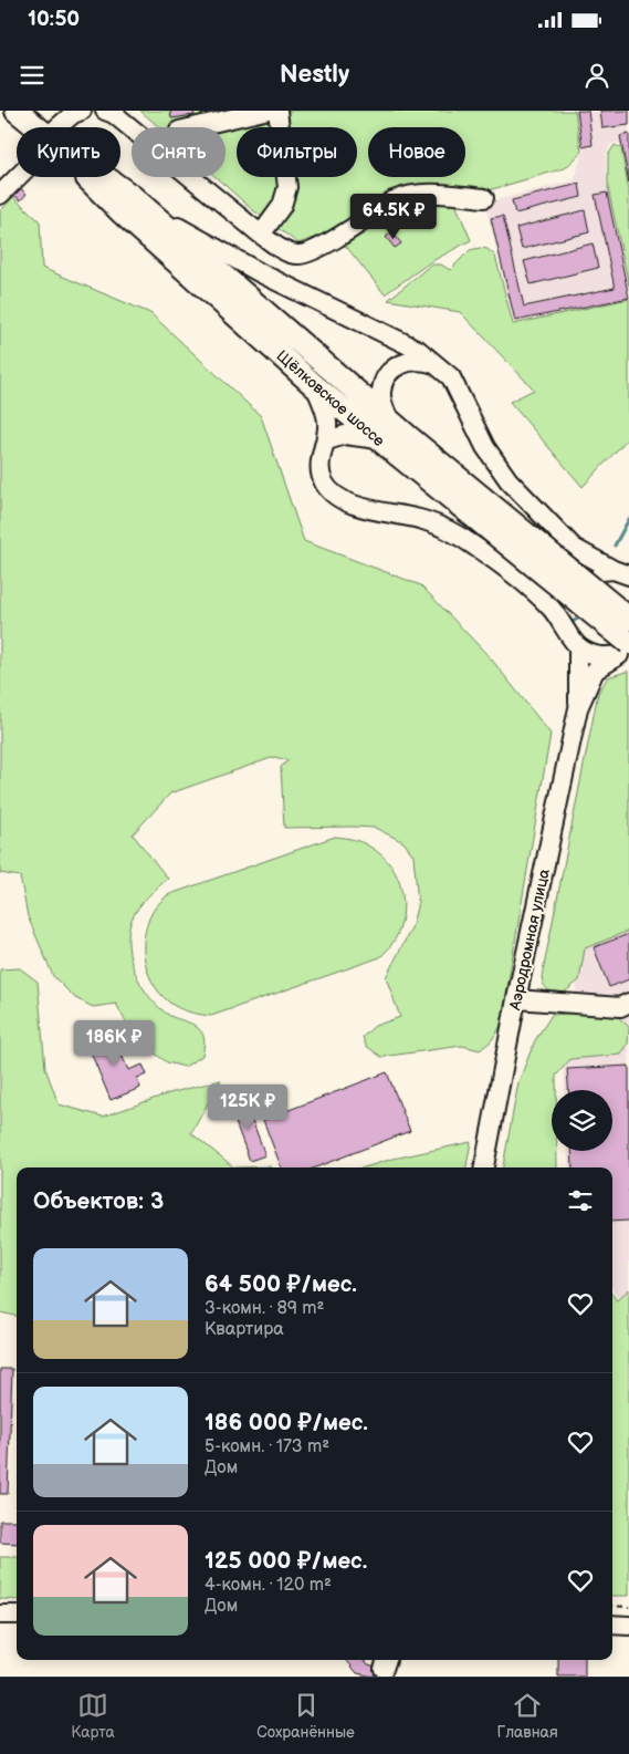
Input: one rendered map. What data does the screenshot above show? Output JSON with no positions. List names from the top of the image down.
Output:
{
  "streets": {
    "main road": ["Щёлковское шоссе"],
    "street": ["Аэродромная улица"]
  },
  "page": {
    "status": "10:50",
    "header": "Nestly",
    "chip": [
      "Купить",
      "Снять",
      "Фильтры",
      "Новое"
    ],
    "price": ["64.5K ₽", "186K ₽", "125K ₽"],
    "heading": "Объектов: 3",
    "list": [
      {
        "name": "64 500 ₽/мес.",
        "note": "3-комн. · 89 m² · Квартира"
      },
      {
        "name": "186 000 ₽/мес.",
        "note": "5-комн. · 173 m² · Дом"
      },
      {
        "name": "125 000 ₽/мес.",
        "note": "4-комн. · 120 m² · Дом"
      }
    ],
    "tabs": ["Карта", "Сохранённые", "Главная"]
  }
}
